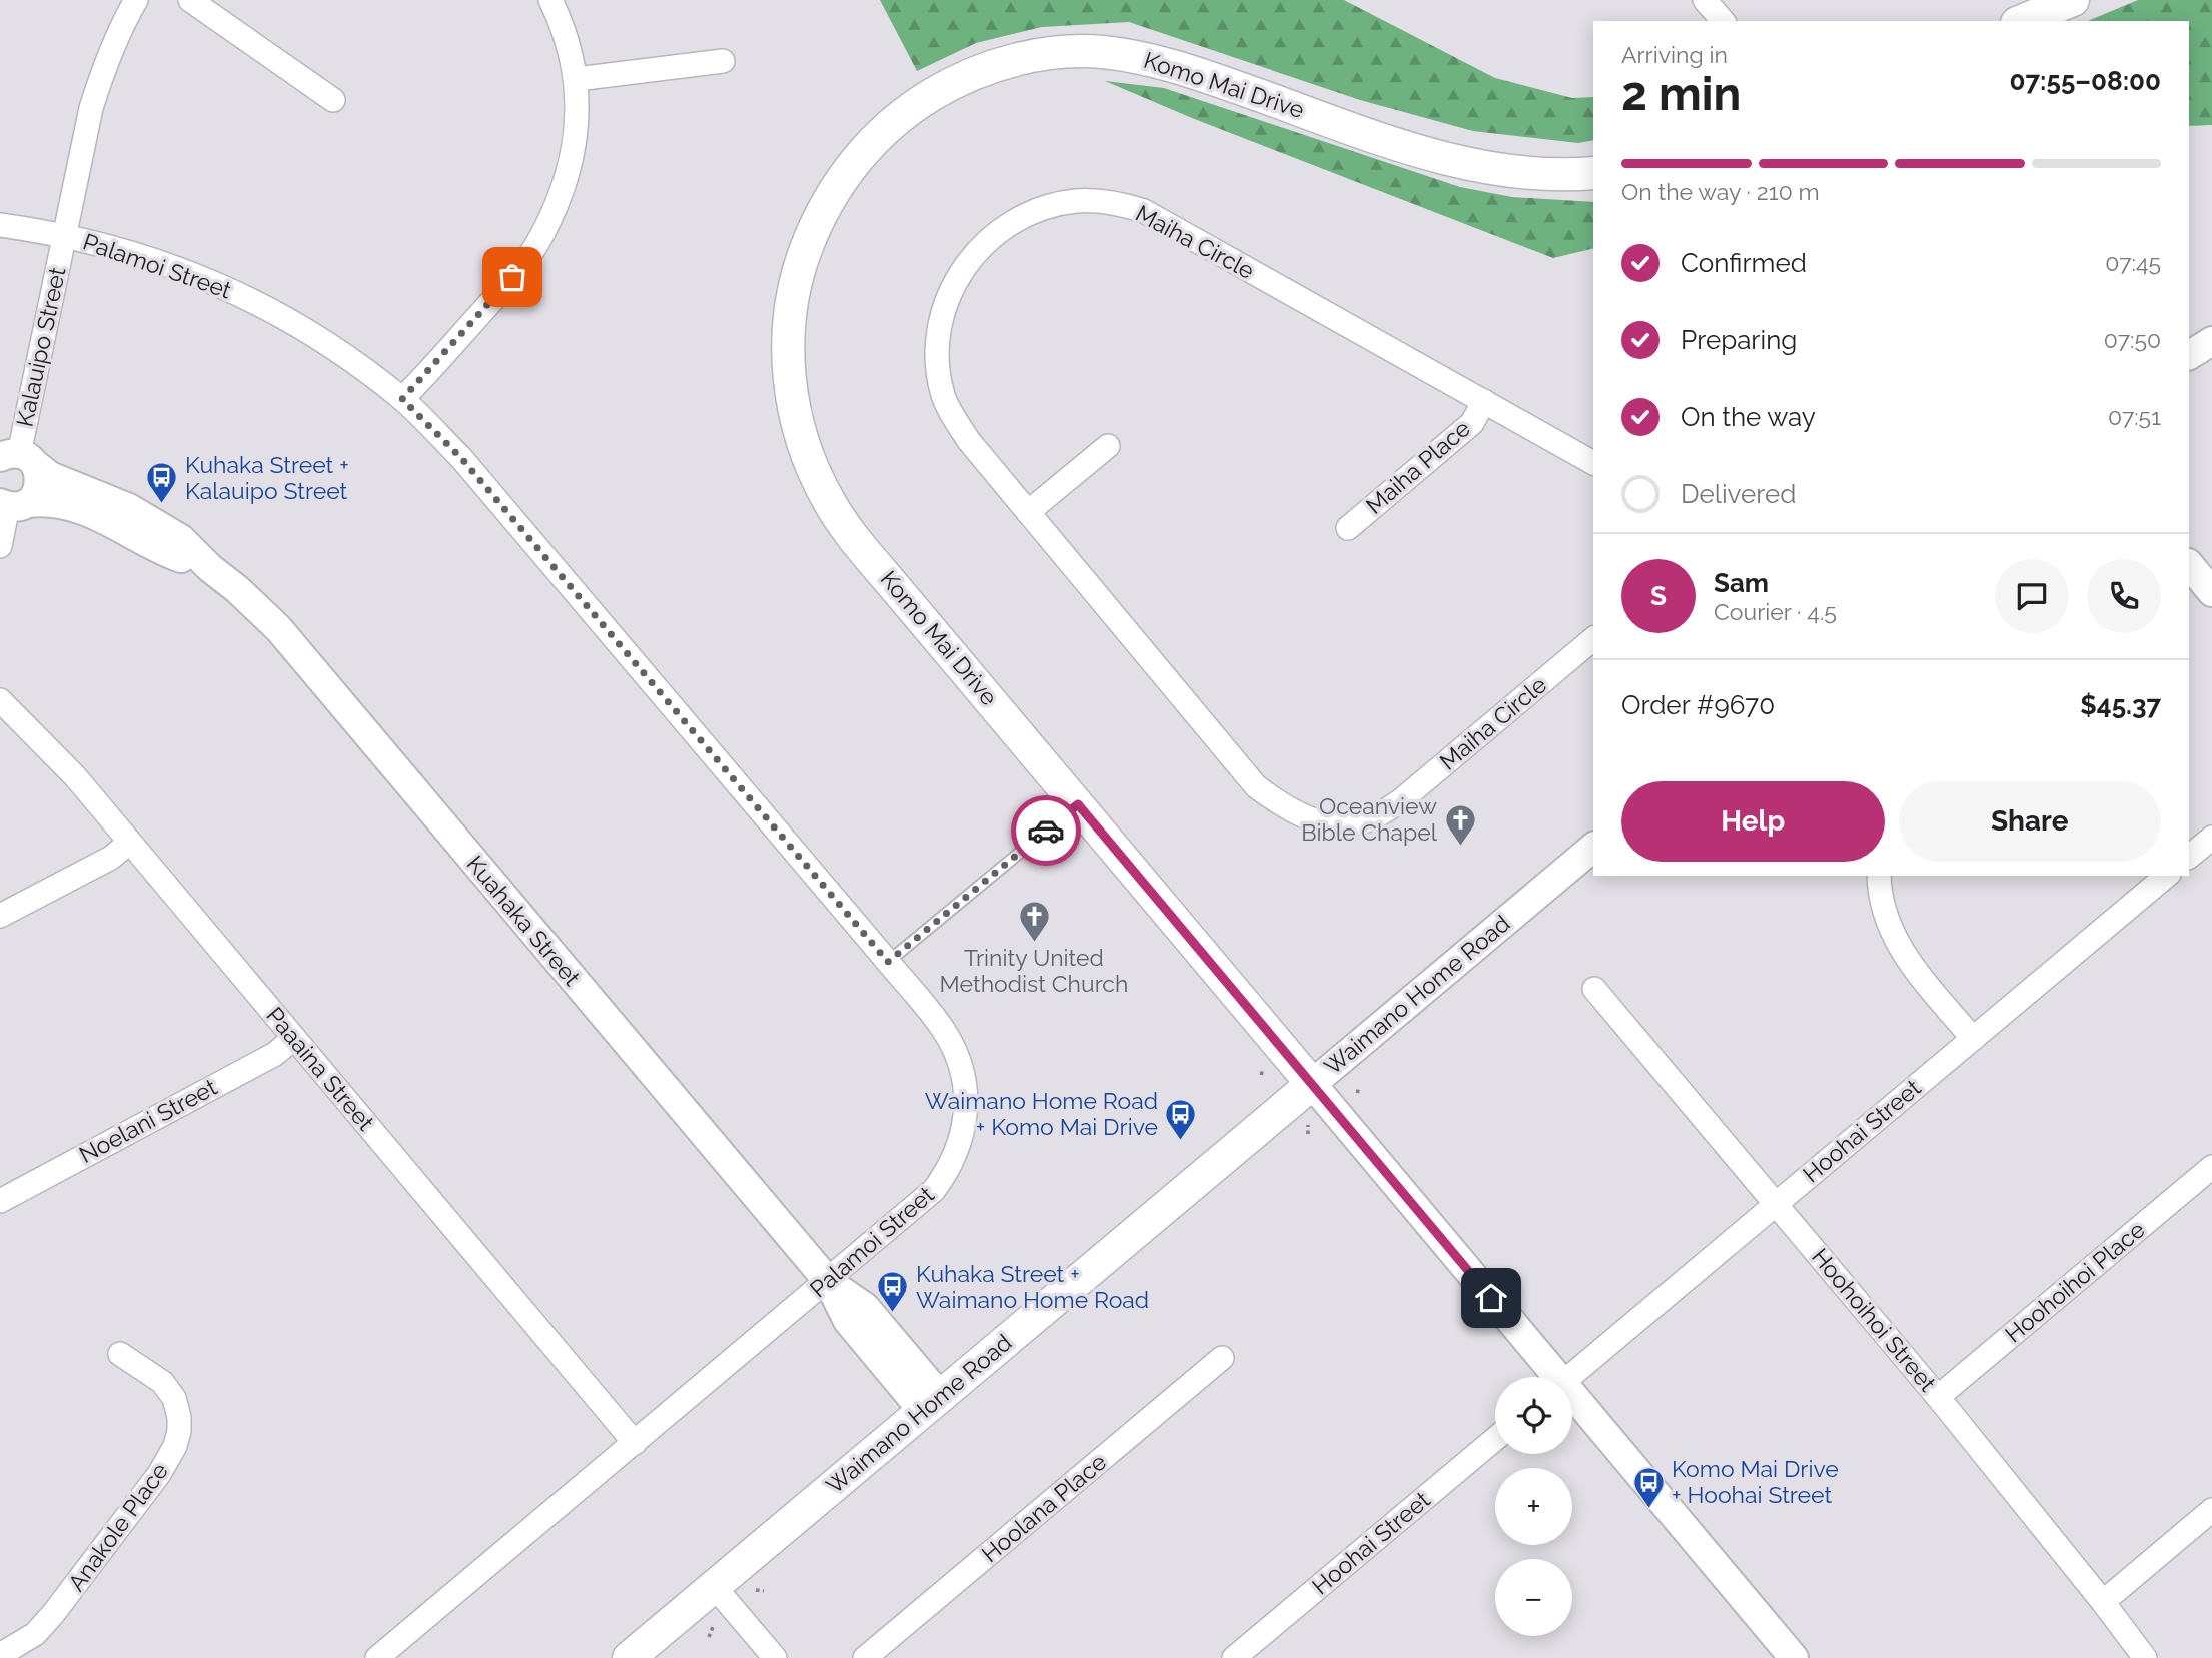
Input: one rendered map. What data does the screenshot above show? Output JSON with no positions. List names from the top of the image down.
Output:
{
  "streets": {
    "main road": ["Komo Mai Drive", "Waimano Home Road"],
    "street": [
      "Maiha Circle",
      "Palamoi Street",
      "Kalauipo Street",
      "Maiha Place",
      "Kuahaka Street",
      "Paaaina Street",
      "Noelani Street",
      "Hoohai Street",
      "Hoohoihoi Place",
      "Hoohoihoi Street",
      "Hoolana Place",
      "Anakole Place"
    ]
  },
  "crossings": [
    ["Komo Mai Drive", "Waimano Home Road"],
    ["Maiha Circle", "Maiha Place"],
    ["Palamoi Street", "Kalauipo Street"],
    ["Palamoi Street", "Kuahaka Street"],
    ["Palamoi Street", "Paaaina Street"],
    ["Kalauipo Street", "Kuahaka Street"],
    ["Kuahaka Street", "Waimano Home Road"],
    ["Paaaina Street", "Noelani Street"],
    ["Hoohai Street", "Hoohoihoi Street"],
    ["Hoohoihoi Place", "Hoohoihoi Street"]
  ],
  "places": {
    "bus stop": [
      "Kuhaka Street + Kalauipo Street",
      "Waimano Home Road + Komo Mai Drive",
      "Kuhaka Street + Waimano Home Road",
      "Komo Mai Drive + Hoohai Street"
    ],
    "church": ["Oceanview Bible Chapel", "Trinity United Methodist Church"]
  },
  "page": {
    "heading": ["2 min", "Arriving in", "07:55–08:00"],
    "panel": [
      "Sam",
      "Courier · 4.5",
      "Order #9670",
      "$45.37"
    ],
    "bar": "On the way · 210 m",
    "list": [
      ["Confirmed", "07:45"],
      ["Preparing", "07:50"],
      ["On the way", "07:51"],
      "Delivered"
    ],
    "round": "S",
    "buttons": ["Help", "Share"],
    "map_buttons": ["+", "−"]
  }
}
